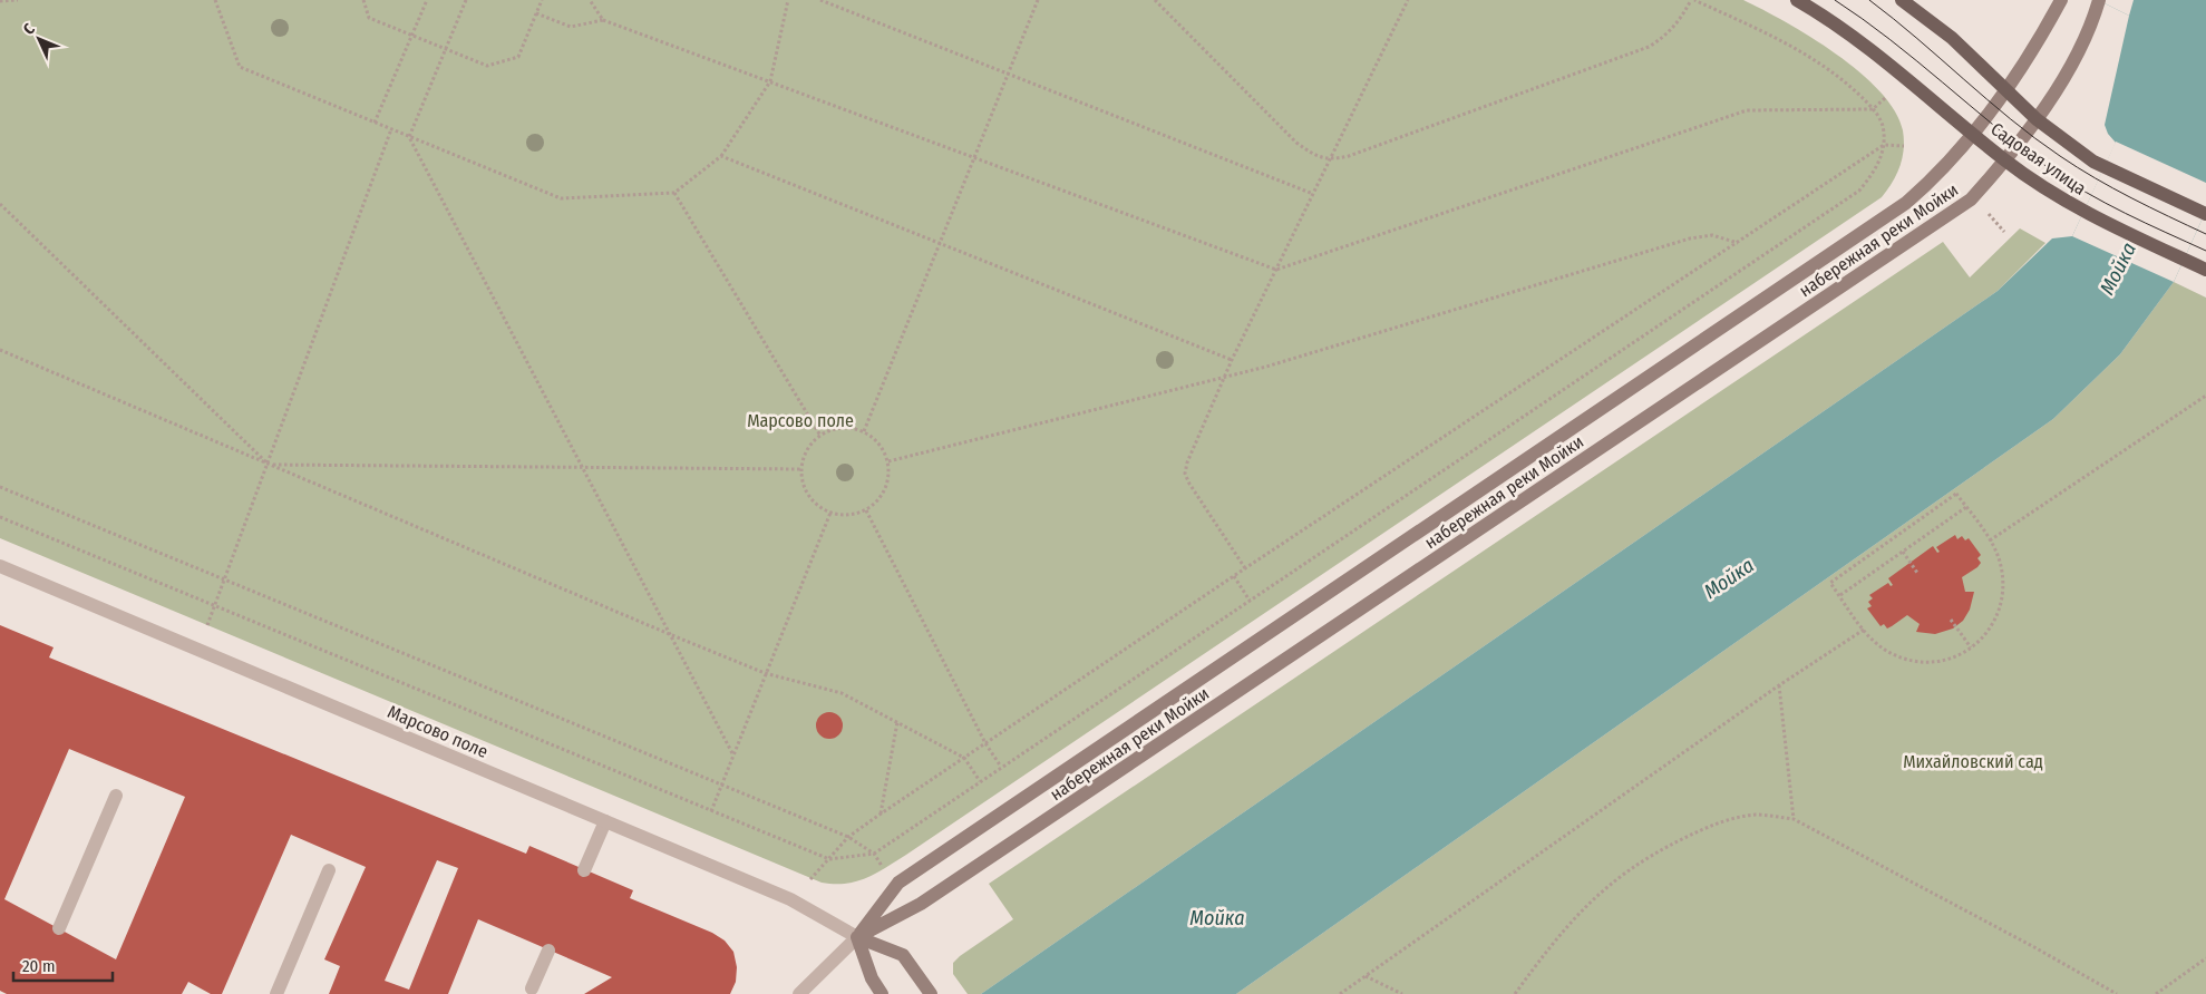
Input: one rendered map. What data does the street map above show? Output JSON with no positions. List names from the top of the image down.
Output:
{
  "streets": {
    "main road": ["Садовая улица", "набережная реки Мойки"],
    "street": ["Марсово поле"]
  },
  "crossings": [
    ["Садовая улица", "набережная реки Мойки"],
    ["набережная реки Мойки", "Марсово поле"]
  ],
  "water": ["Мойка"],
  "parks": ["Марсово поле", "Михайловский сад"],
  "scale_bar": "20 m",
  "north": "top left"
}
